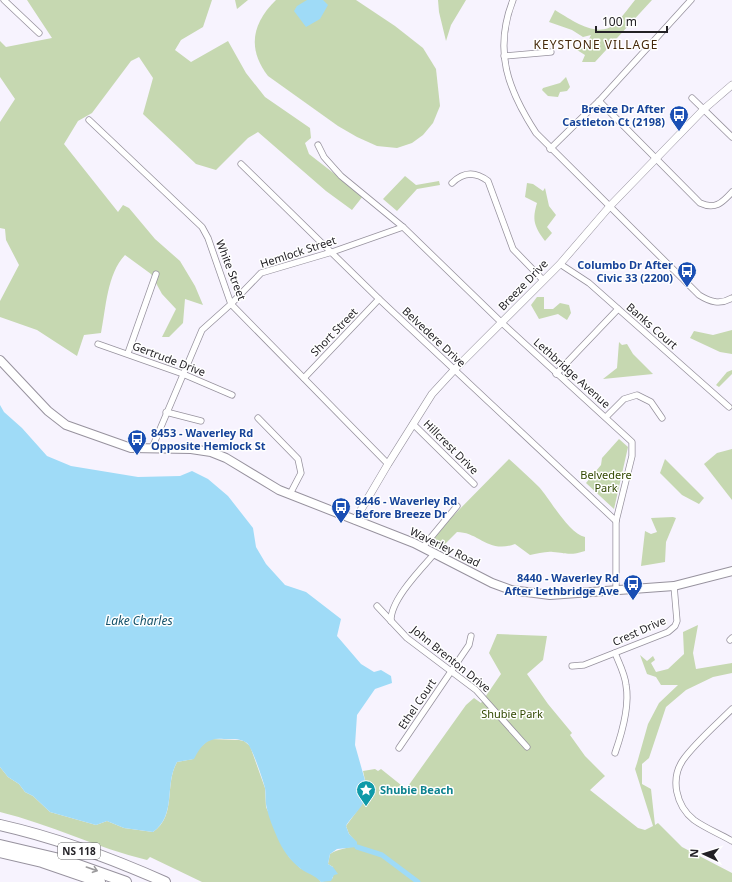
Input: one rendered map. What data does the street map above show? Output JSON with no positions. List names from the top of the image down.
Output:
{
  "streets": {
    "highway": ["NS 118"],
    "main road": ["Waverley Road"],
    "street": [
      "Hemlock Street",
      "White Street",
      "Breeze Drive",
      "Banks Court",
      "Short Street",
      "Belvedere Drive",
      "Gertrude Drive",
      "Lethbridge Avenue",
      "Hillcrest Drive",
      "Crest Drive",
      "John Brenton Drive",
      "Ethel Court"
    ]
  },
  "crossings": [
    ["Hemlock Street", "White Street"],
    ["Hemlock Street", "Belvedere Drive"],
    ["Hemlock Street", "Gertrude Drive"],
    ["Hemlock Street", "Lethbridge Avenue"],
    ["Hemlock Street", "Waverley Road"],
    ["White Street", "Breeze Drive"],
    ["White Street", "Short Street"],
    ["Breeze Drive", "Banks Court"],
    ["Breeze Drive", "Belvedere Drive"],
    ["Breeze Drive", "Lethbridge Avenue"],
    ["Breeze Drive", "Hillcrest Drive"],
    ["Breeze Drive", "Waverley Road"],
    ["Short Street", "Belvedere Drive"],
    ["Belvedere Drive", "Lethbridge Avenue"],
    ["Lethbridge Avenue", "Waverley Road"],
    ["Waverley Road", "Crest Drive"],
    ["John Brenton Drive", "Ethel Court"]
  ],
  "districts": ["KEYSTONE VILLAGE"],
  "water": ["Lake Charles"],
  "parks": ["Belvedere Park", "Shubie Park"],
  "places": {
    "bus stop": [
      "Breeze Dr After Castleton Ct (2198)",
      "Columbo Dr After Civic 33 (2200)",
      "8453 - Waverley Rd Opposite Hemlock St",
      "8446 - Waverley Rd Before Breeze Dr",
      "8440 - Waverley Rd After Lethbridge Ave"
    ],
    "place": ["Shubie Beach"]
  },
  "scale_bar": "100 m",
  "north": "left"
}
